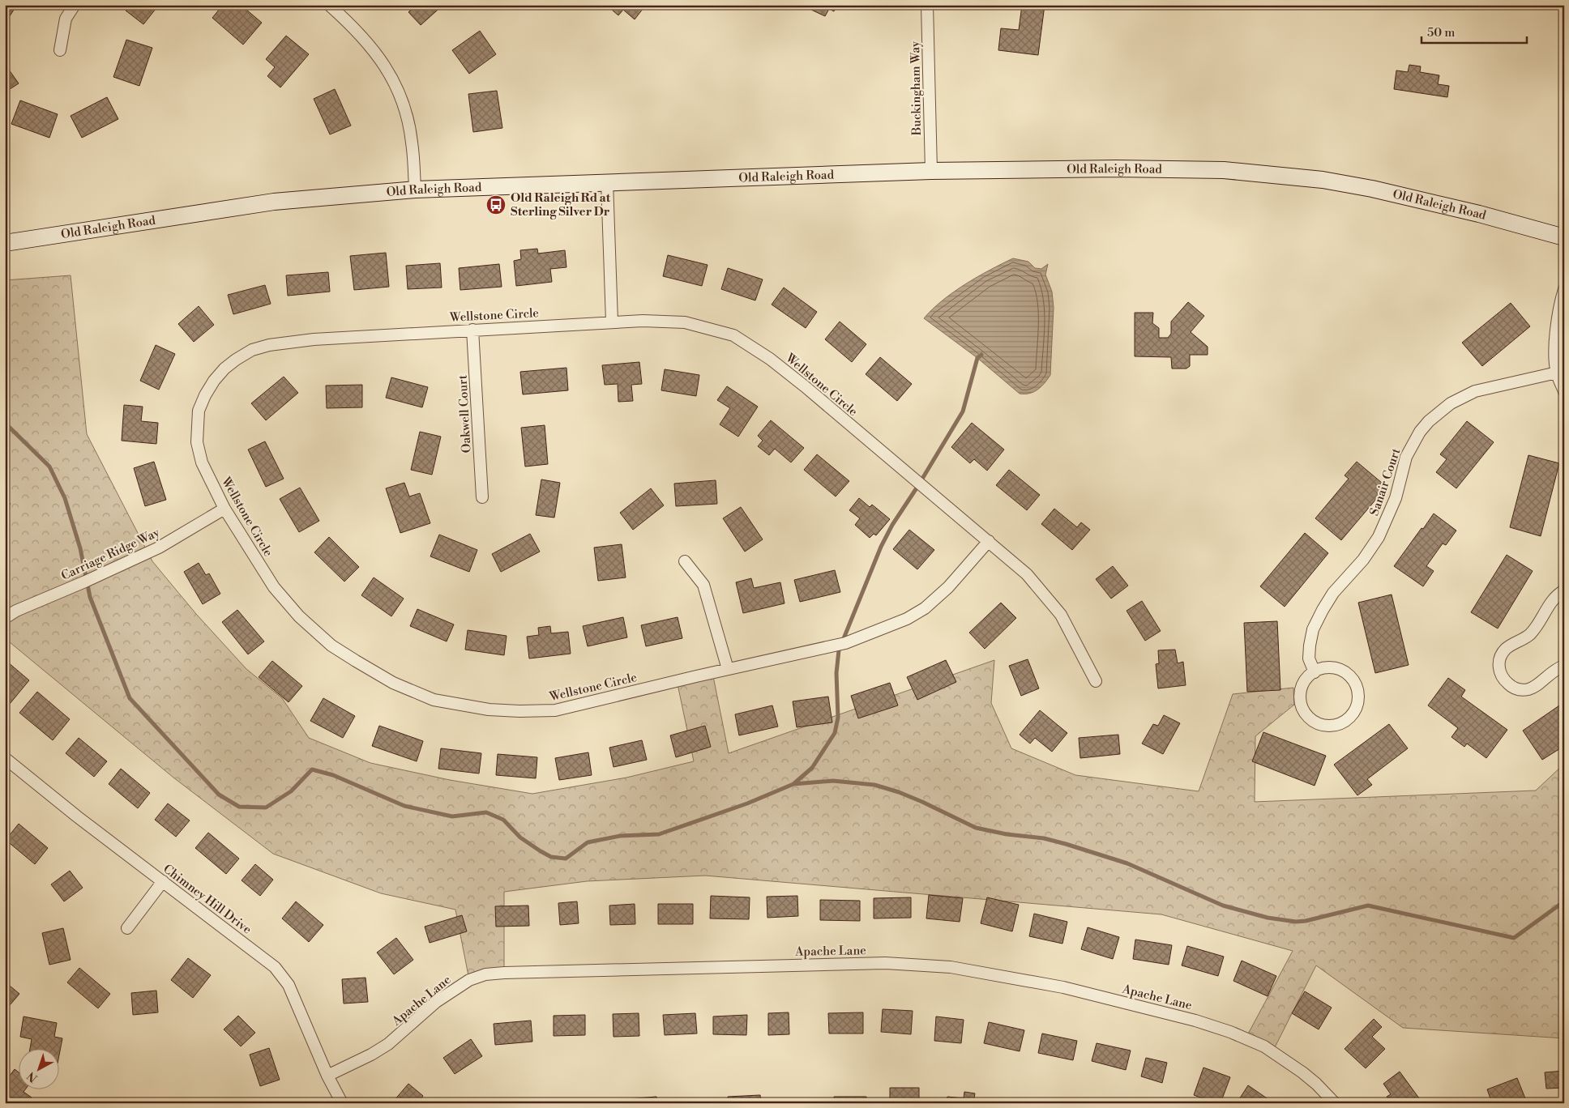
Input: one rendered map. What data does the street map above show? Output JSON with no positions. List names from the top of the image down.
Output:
{
  "streets": {
    "main road": ["Old Raleigh Road"],
    "street": [
      "Buckingham Way",
      "Wellstone Circle",
      "Oakwell Court",
      "Sanair Court",
      "Carriage Ridge Way",
      "Chimney Hill Drive",
      "Apache Lane"
    ]
  },
  "crossings": [
    ["Buckingham Way", "Old Raleigh Road"],
    ["Wellstone Circle", "Oakwell Court"],
    ["Wellstone Circle", "Carriage Ridge Way"],
    ["Chimney Hill Drive", "Apache Lane"]
  ],
  "places": {
    "bus stop": ["Old Raleigh Rd at Sterling Silver Dr"]
  },
  "scale_bar": "50 m",
  "north": "bottom left"
}
